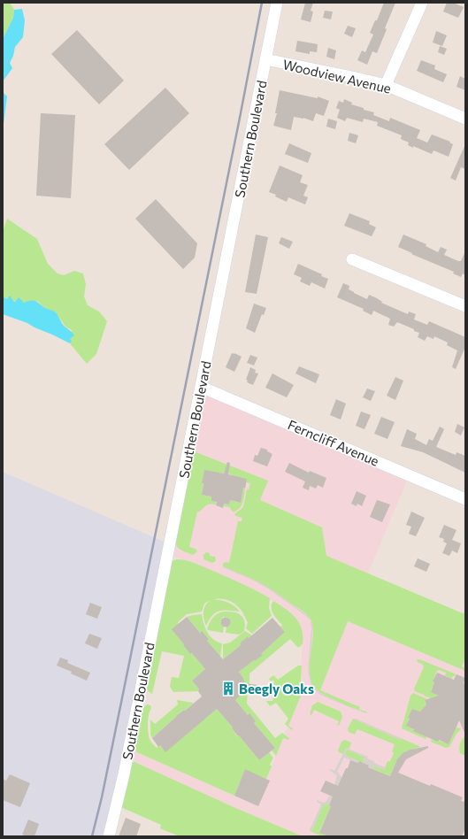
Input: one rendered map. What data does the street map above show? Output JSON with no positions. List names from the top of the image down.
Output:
{
  "streets": {
    "street": ["Woodview Avenue", "Southern Boulevard", "Ferncliff Avenue"]
  },
  "crossings": [
    ["Woodview Avenue", "Southern Boulevard"],
    ["Southern Boulevard", "Ferncliff Avenue"]
  ],
  "places": {
    "building": ["Beegly Oaks"]
  }
}
